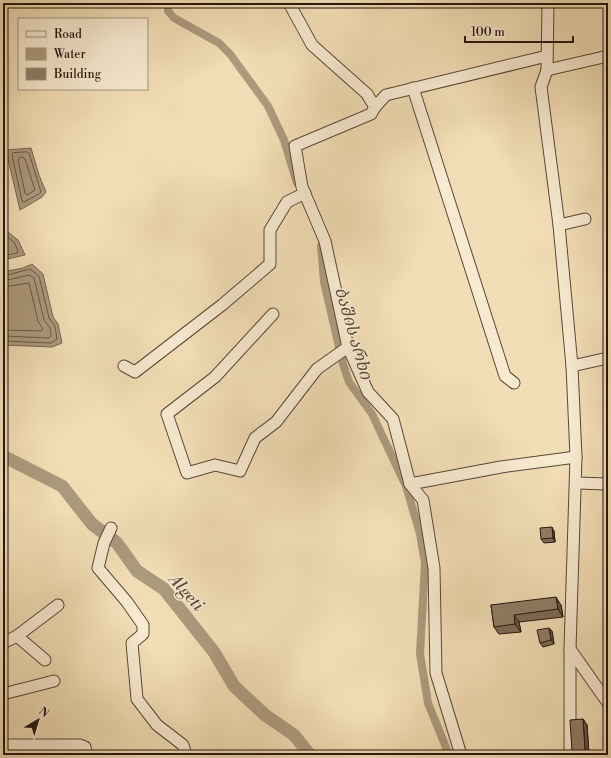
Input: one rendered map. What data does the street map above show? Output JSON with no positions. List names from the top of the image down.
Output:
{
  "water": ["ბაშის არხი", "Algeti"],
  "legend": ["Road", "Water", "Building"],
  "scale_bar": "100 m",
  "north": "top right"
}
